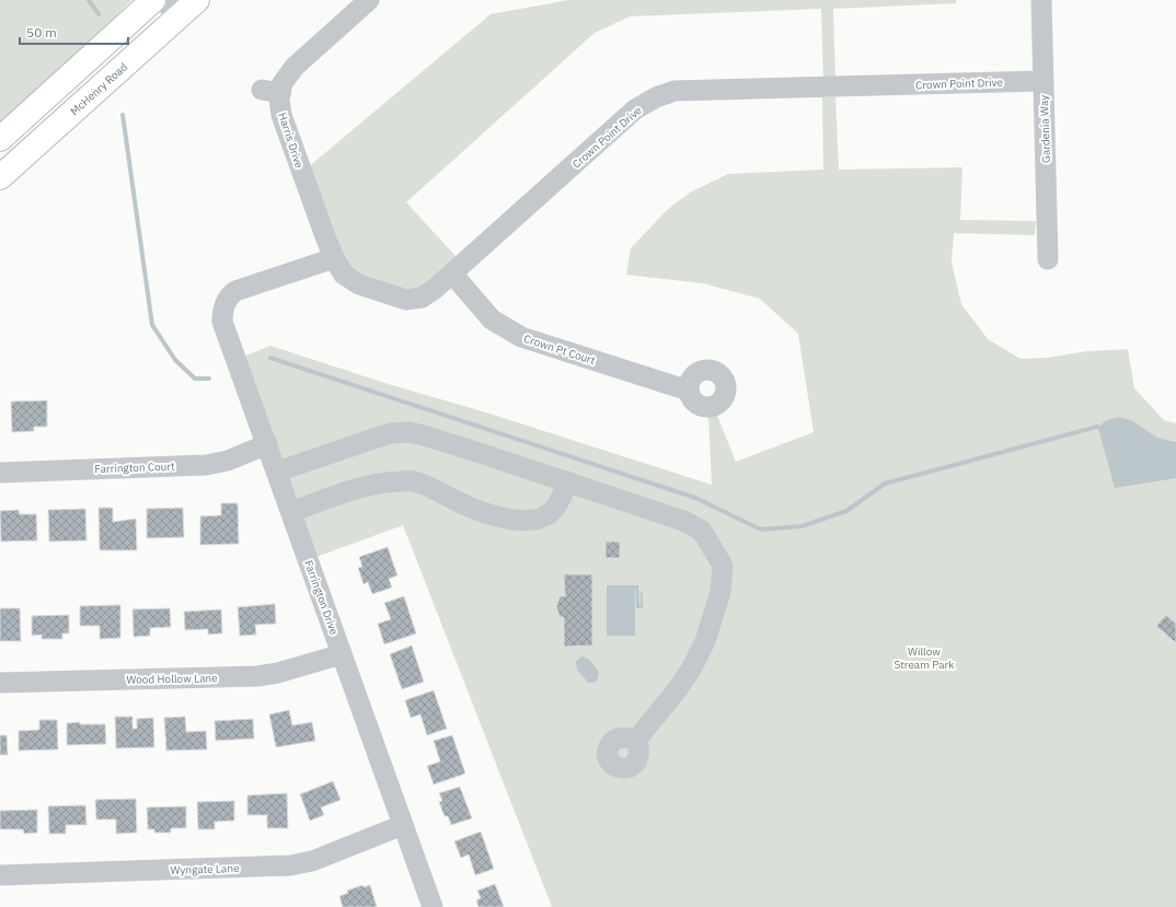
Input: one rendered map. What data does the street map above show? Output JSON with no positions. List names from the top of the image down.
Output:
{
  "streets": {
    "main road": ["McHenry Road"],
    "street": [
      "Crown Point Drive",
      "Gardenia Way",
      "Harris Drive",
      "Crown Pt Court",
      "Farrington Court",
      "Farrington Drive",
      "Wood Hollow Lane",
      "Wyngate Lane"
    ]
  },
  "crossings": [
    ["Crown Point Drive", "Gardenia Way"],
    ["Crown Point Drive", "Harris Drive"],
    ["Crown Point Drive", "Crown Pt Court"],
    ["Crown Point Drive", "Farrington Drive"],
    ["Harris Drive", "Farrington Drive"],
    ["Farrington Court", "Farrington Drive"],
    ["Farrington Drive", "Wood Hollow Lane"],
    ["Farrington Drive", "Wyngate Lane"]
  ],
  "parks": ["Willow Stream Park"],
  "scale_bar": "50 m"
}
